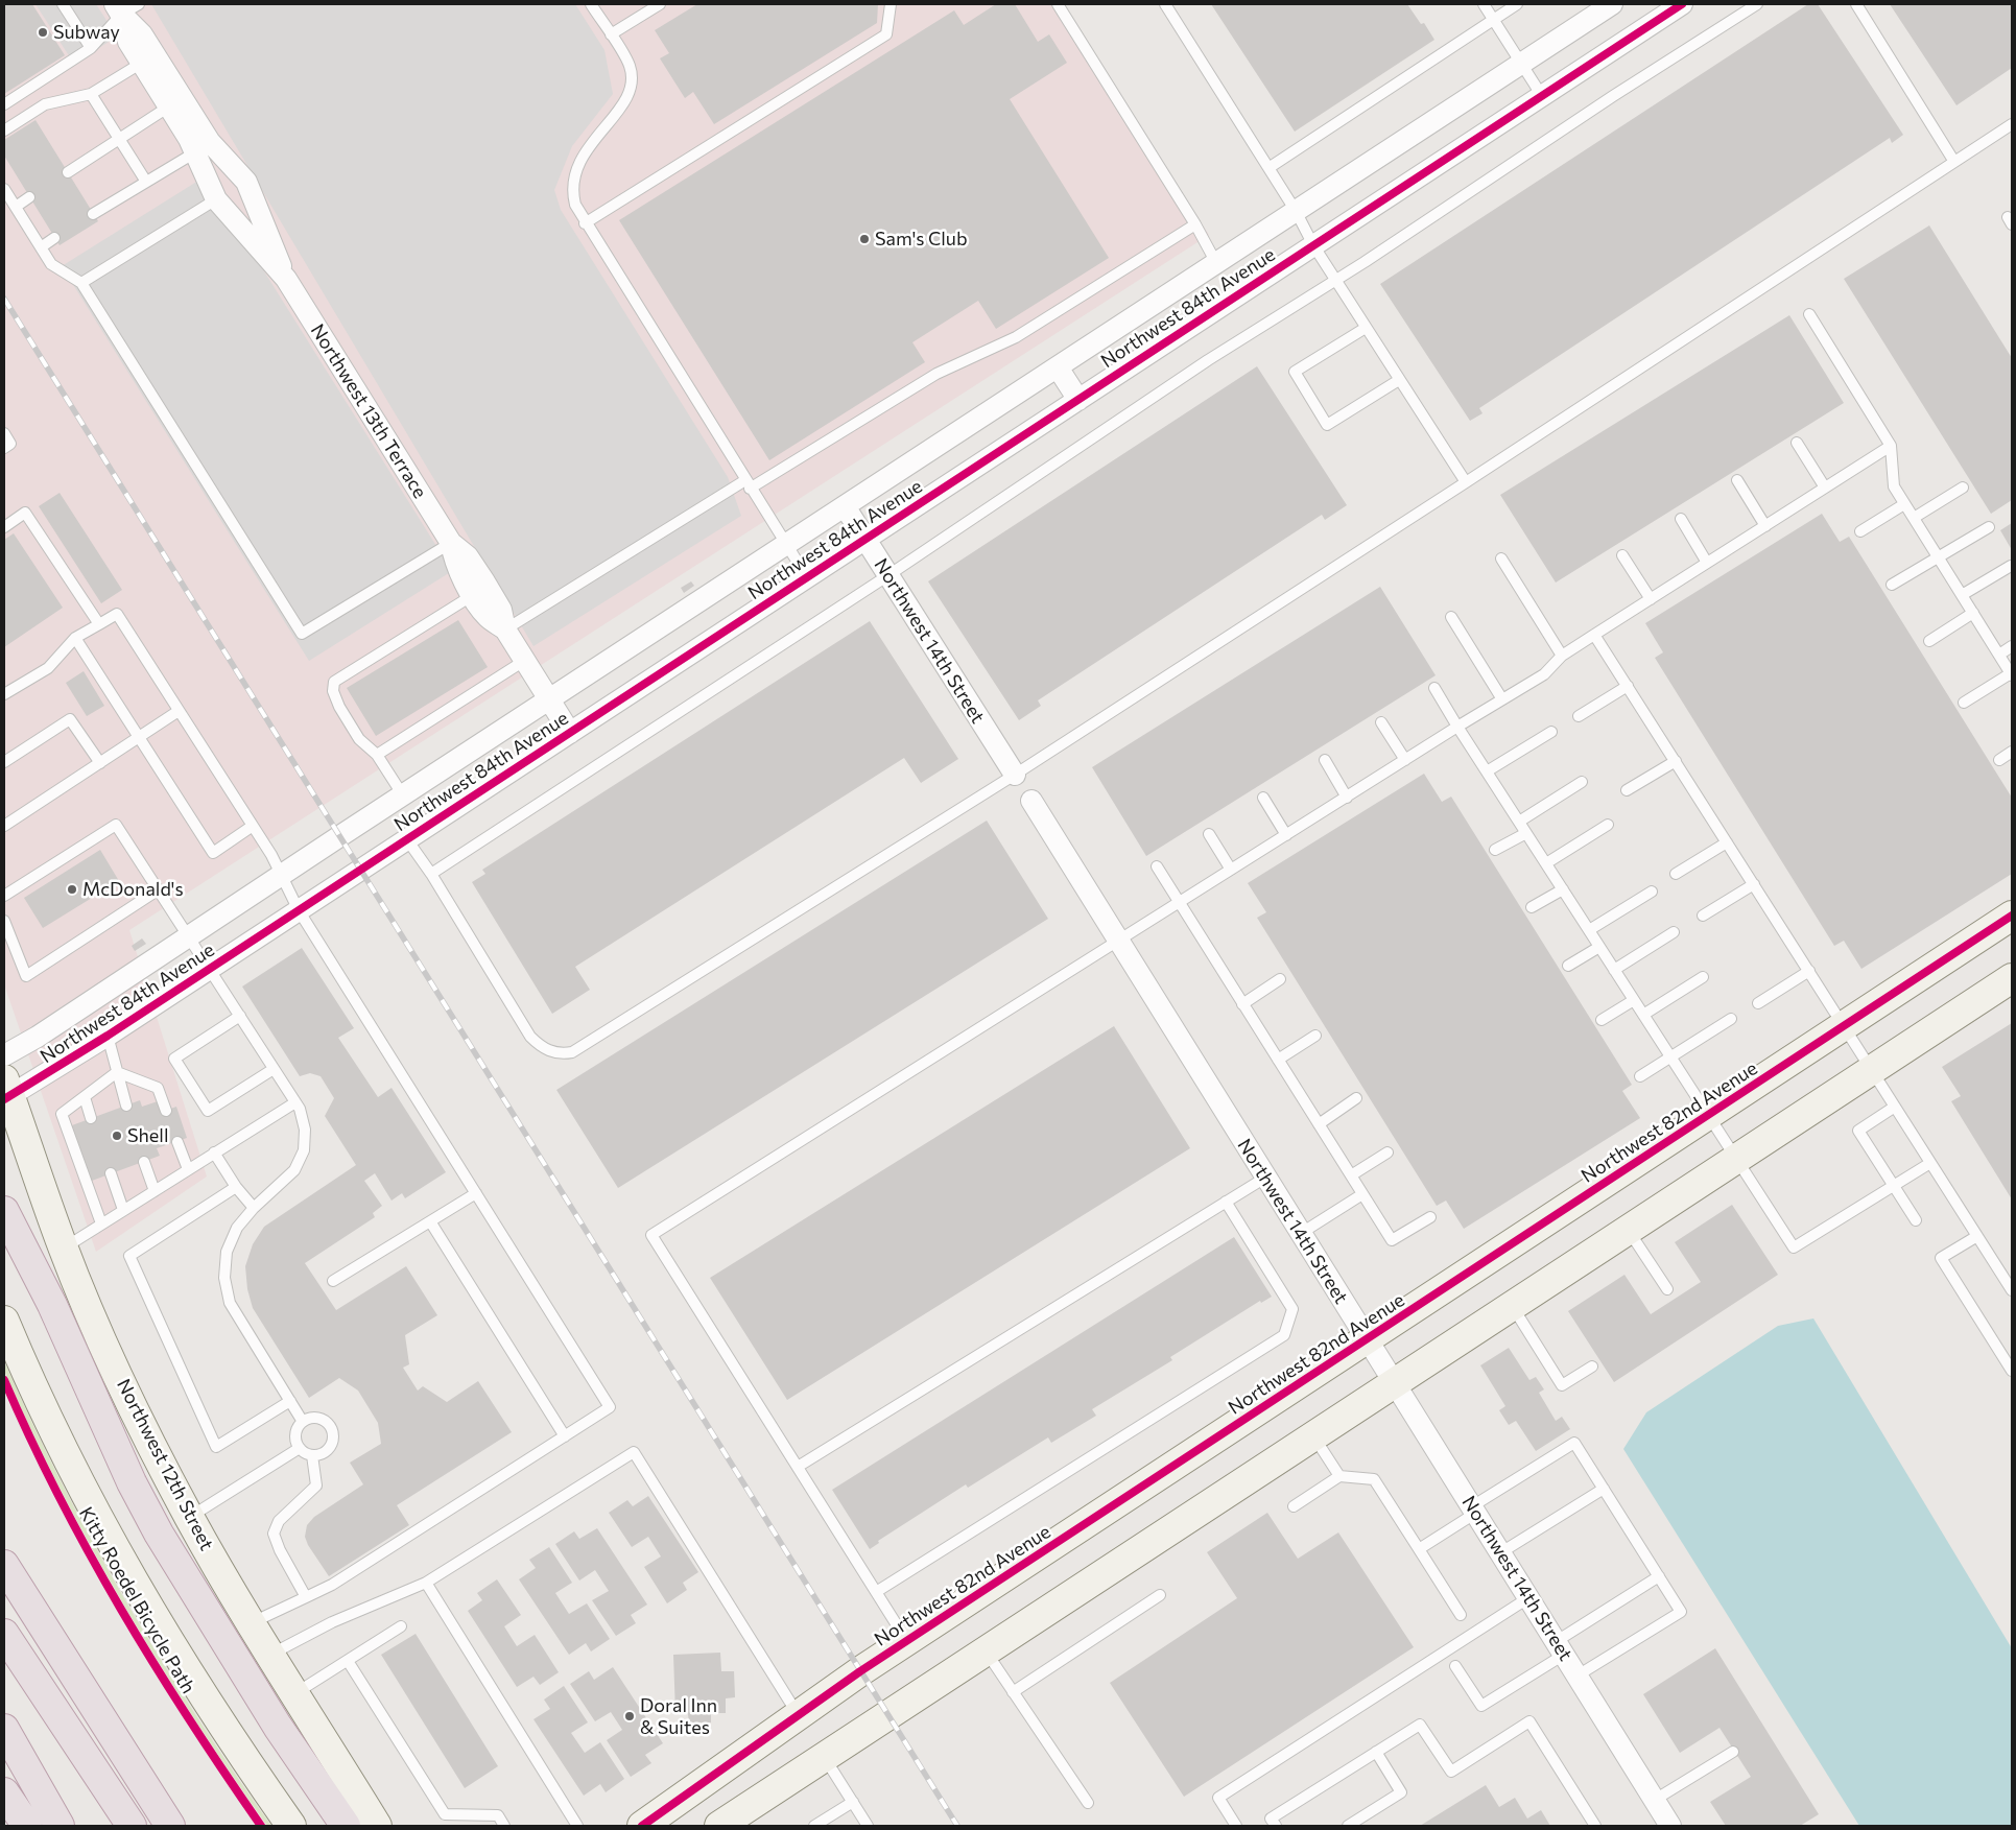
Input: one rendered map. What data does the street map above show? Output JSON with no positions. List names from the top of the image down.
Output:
{
  "streets": {
    "street": [
      "Northwest 84th Avenue",
      "Northwest 13th Terrace",
      "Northwest 14th Street",
      "Northwest 82nd Avenue",
      "Northwest 12th Street"
    ],
    "cycle path": ["Kitty Roedel Bicycle Path"]
  },
  "crossings": [
    ["Northwest 84th Avenue", "Northwest 13th Terrace"],
    ["Northwest 84th Avenue", "Northwest 14th Street"],
    ["Northwest 84th Avenue", "Northwest 12th Street"],
    ["Northwest 14th Street", "Northwest 82nd Avenue"]
  ],
  "places": [
    "Subway",
    "Sam's Club",
    "McDonald's",
    "Shell",
    "Doral Inn & Suites"
  ]
}
